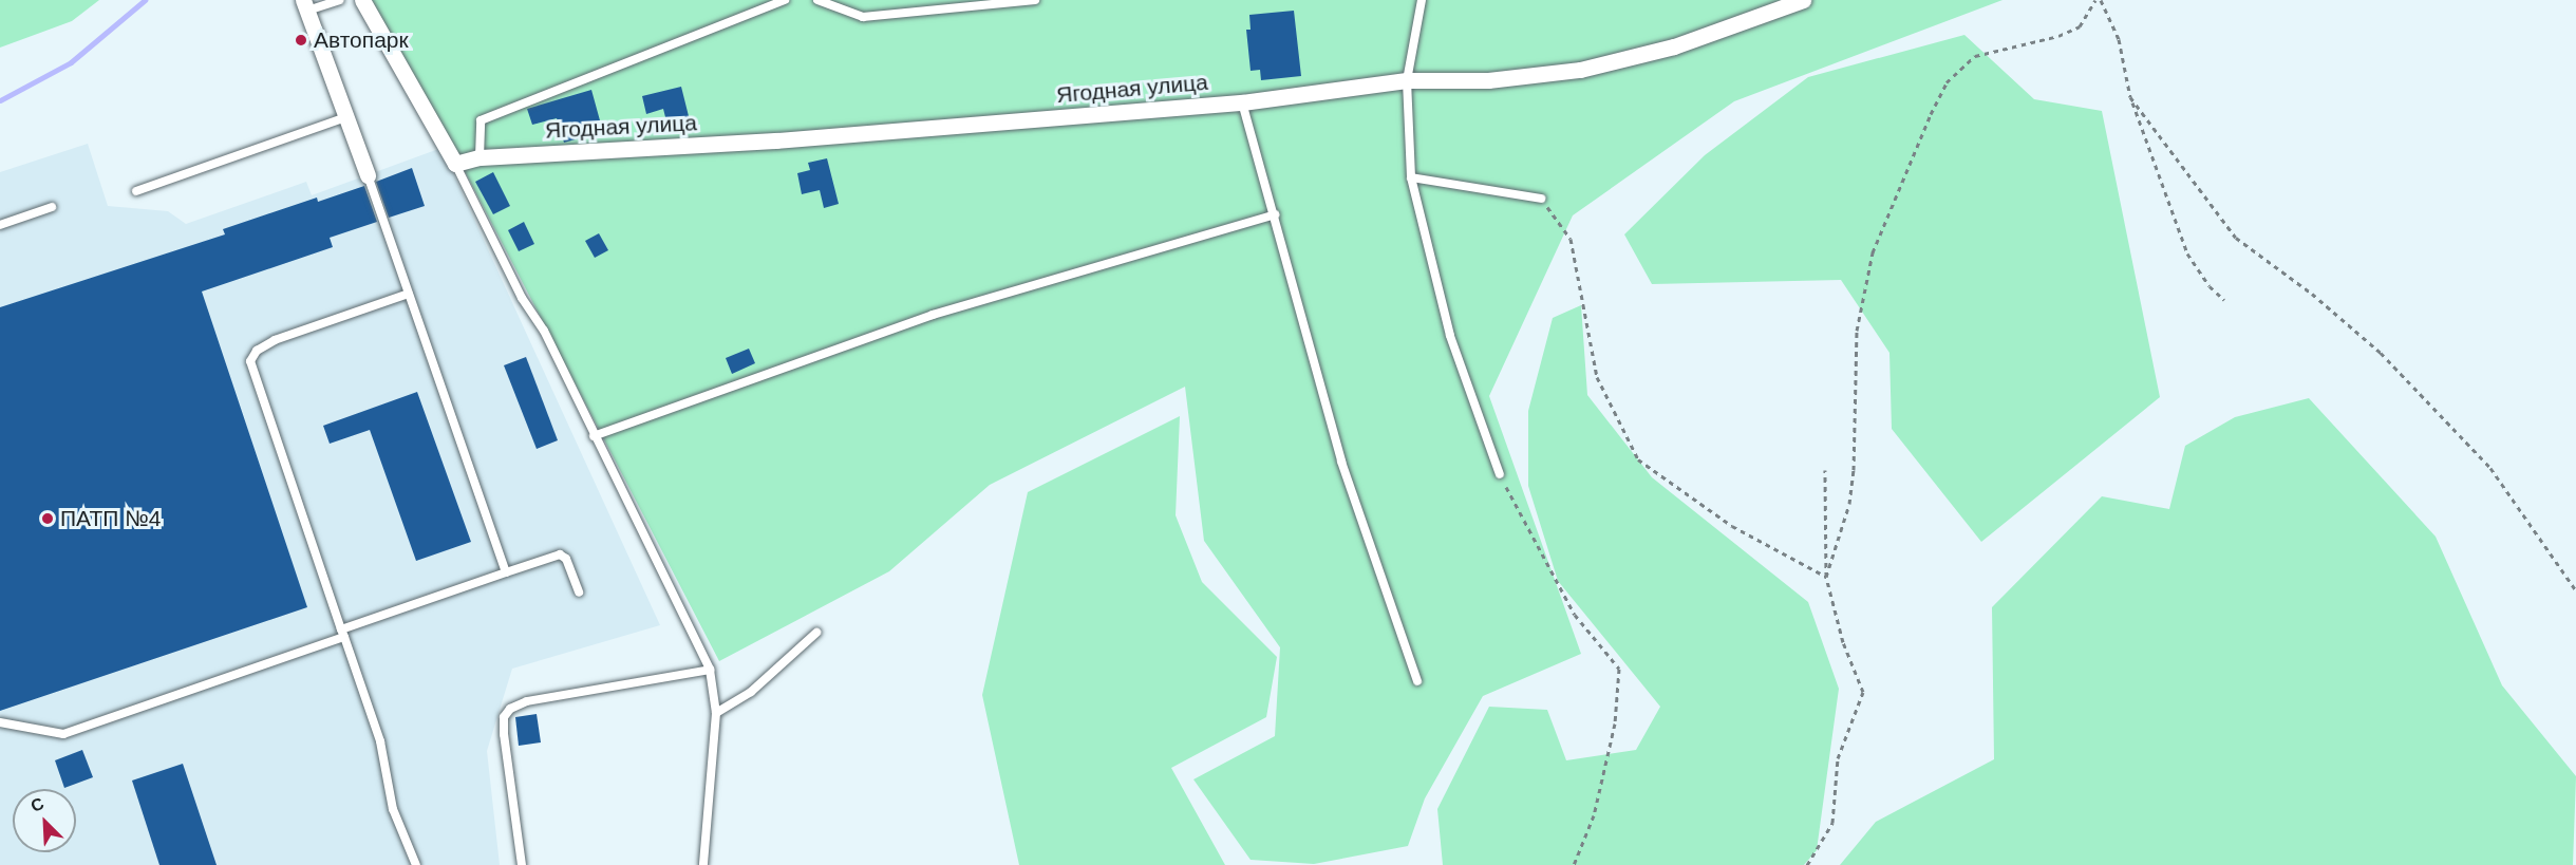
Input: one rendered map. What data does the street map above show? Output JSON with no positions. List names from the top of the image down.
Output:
{
  "streets": {
    "street": ["Ягодная улица"]
  },
  "places": ["Автопарк", "ПАТП №4"],
  "north": "top left"
}
